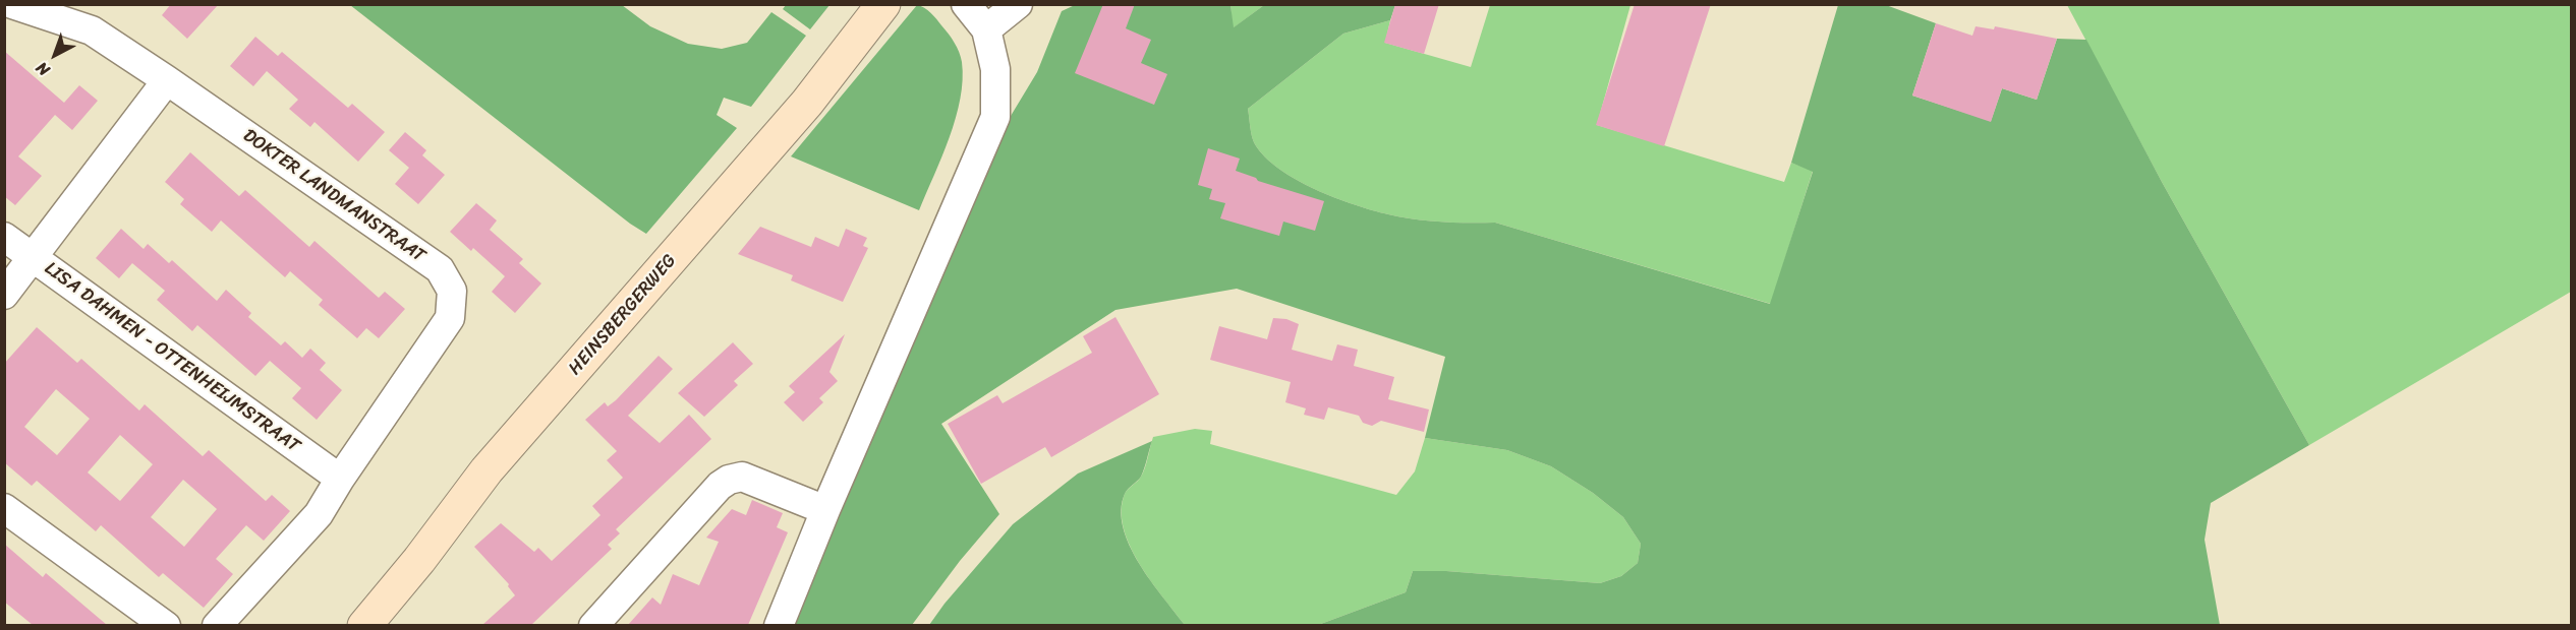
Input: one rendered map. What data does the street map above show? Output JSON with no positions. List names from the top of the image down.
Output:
{
  "streets": {
    "main road": ["HEINSBERGERWEG"],
    "street": ["DOKTER LANDMANSTRAAT", "LISA DAHMEN - OTTENHEIJMSTRAAT"]
  },
  "crossings": [
    ["DOKTER LANDMANSTRAAT", "LISA DAHMEN - OTTENHEIJMSTRAAT"]
  ],
  "north": "bottom left"
}
